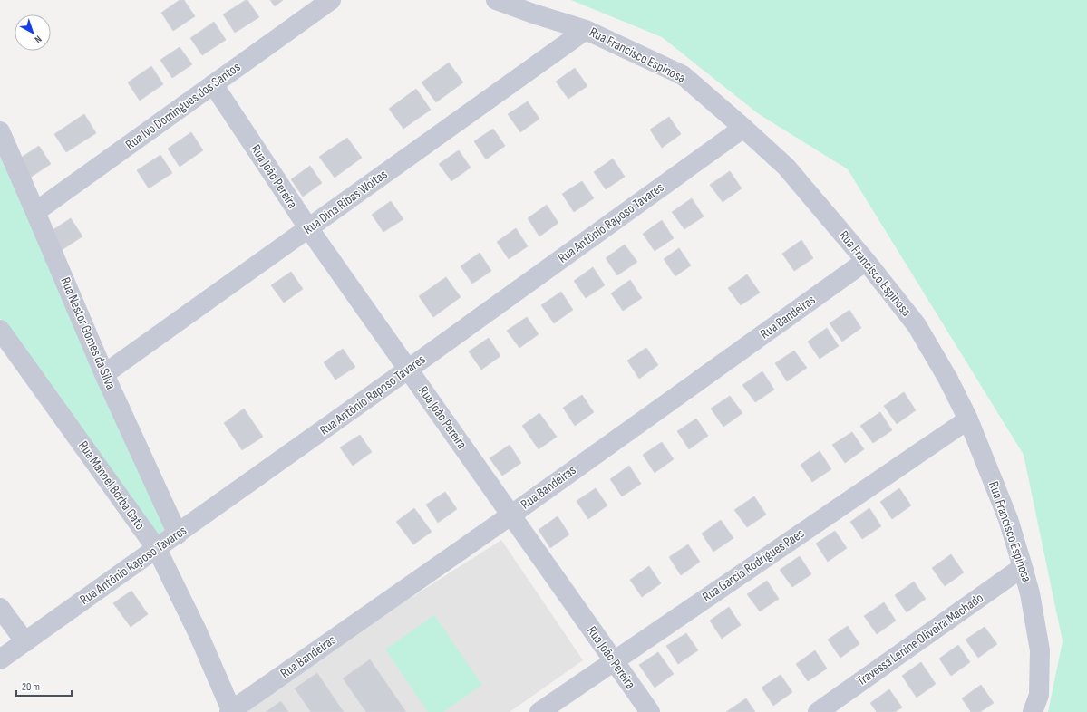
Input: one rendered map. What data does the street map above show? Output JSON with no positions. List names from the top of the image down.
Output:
{
  "streets": {
    "street": [
      "Rua Francisco Espinosa",
      "Rua Ivo Domingues dos Santos",
      "Rua João Pereira",
      "Rua Dina Ribas Woitas",
      "Rua Antônio Raposo Tavares",
      "Rua Bandeiras",
      "Rua Nestor Gomes da Silva",
      "Rua Manoel Borba Gato",
      "Rua Garcia Rodrigues Paes",
      "Travessa Lenine Oliveira Machado"
    ]
  },
  "crossings": [
    ["Rua Francisco Espinosa", "Rua Dina Ribas Woitas"],
    ["Rua Francisco Espinosa", "Rua Antônio Raposo Tavares"],
    ["Rua Francisco Espinosa", "Rua Bandeiras"],
    ["Rua Francisco Espinosa", "Rua Garcia Rodrigues Paes"],
    ["Rua Francisco Espinosa", "Travessa Lenine Oliveira Machado"],
    ["Rua Ivo Domingues dos Santos", "Rua João Pereira"],
    ["Rua Ivo Domingues dos Santos", "Rua Nestor Gomes da Silva"],
    ["Rua João Pereira", "Rua Dina Ribas Woitas"],
    ["Rua João Pereira", "Rua Antônio Raposo Tavares"],
    ["Rua João Pereira", "Rua Bandeiras"],
    ["Rua João Pereira", "Rua Garcia Rodrigues Paes"],
    ["Rua Dina Ribas Woitas", "Rua Nestor Gomes da Silva"],
    ["Rua Antônio Raposo Tavares", "Rua Nestor Gomes da Silva"],
    ["Rua Antônio Raposo Tavares", "Rua Manoel Borba Gato"],
    ["Rua Bandeiras", "Rua Manoel Borba Gato"]
  ],
  "scale_bar": "20 m",
  "north": "bottom right"
}
